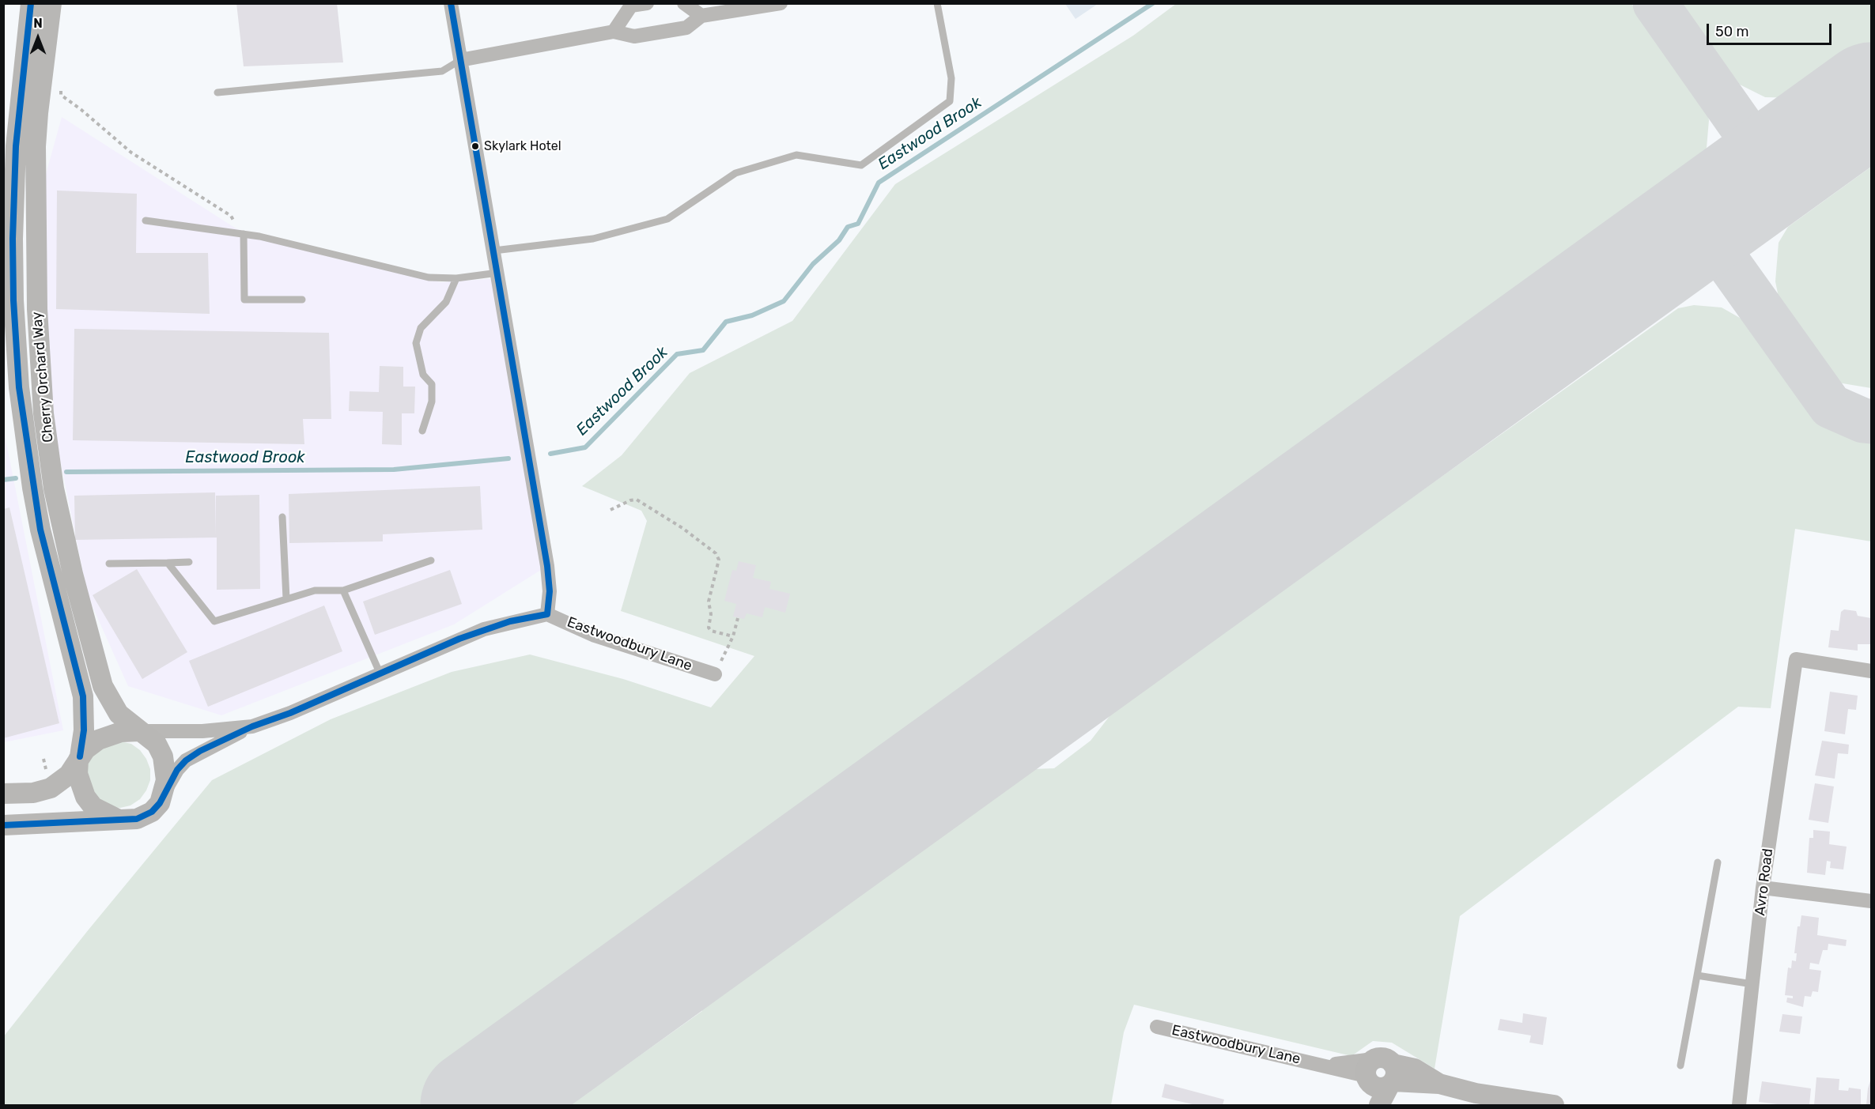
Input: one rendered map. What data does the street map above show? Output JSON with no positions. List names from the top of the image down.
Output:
{
  "streets": {
    "main road": ["Cherry Orchard Way"],
    "street": ["Eastwoodbury Lane", "Avro Road"]
  },
  "water": ["Eastwood Brook"],
  "places": ["Skylark Hotel"],
  "scale_bar": "50 m",
  "north": "top"
}
